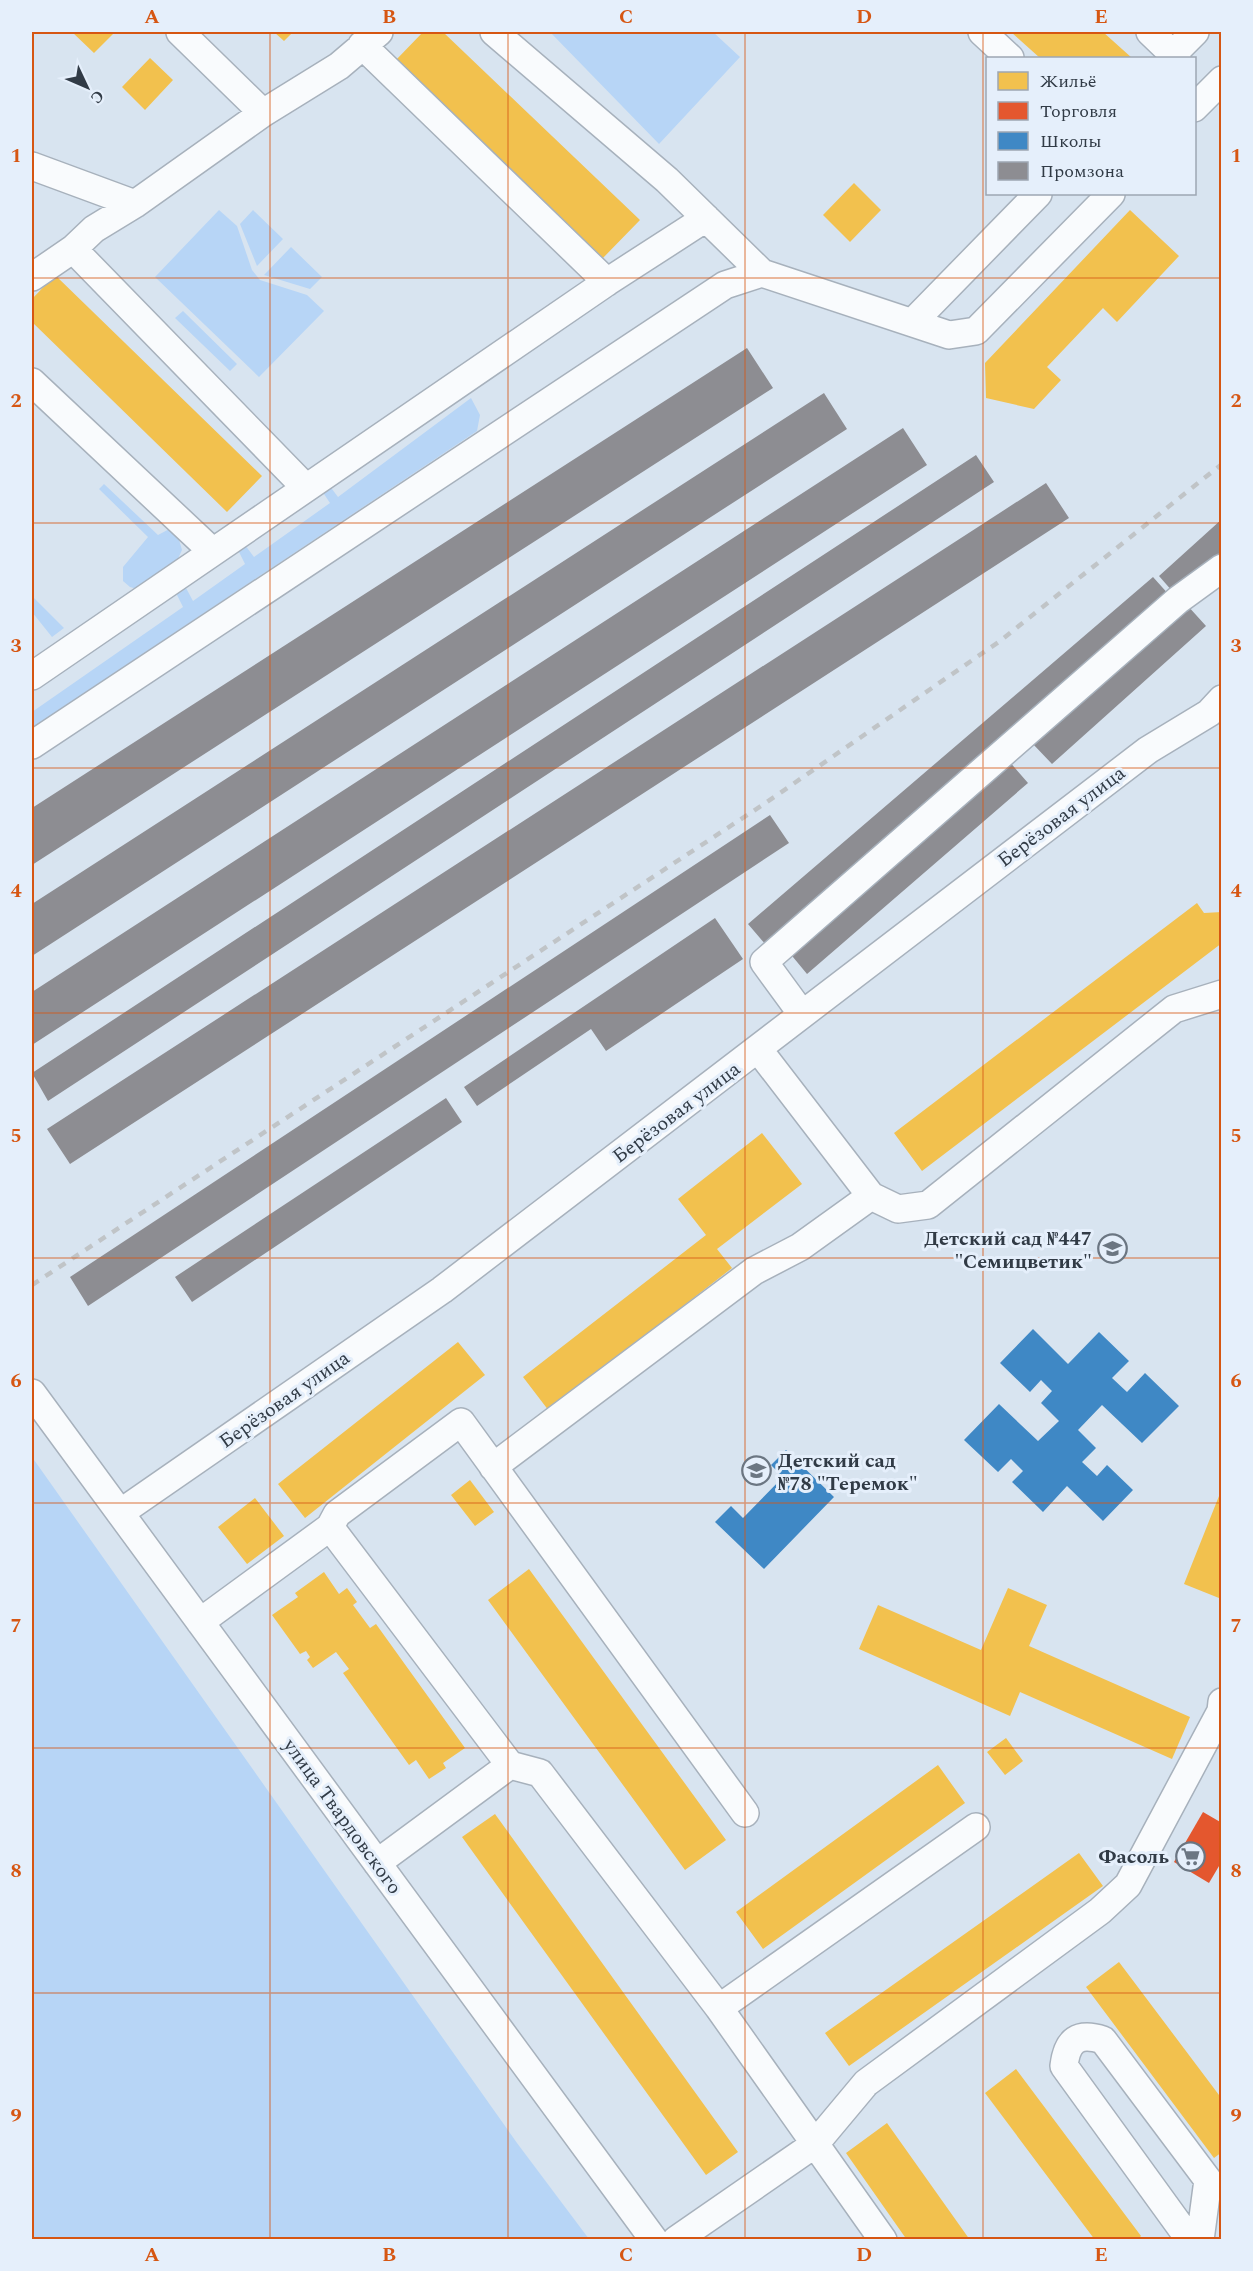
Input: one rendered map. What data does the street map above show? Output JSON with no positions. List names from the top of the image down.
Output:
{
  "streets": {
    "street": ["Берёзовая улица", "улица Твардовского"]
  },
  "crossings": [
    ["Берёзовая улица", "улица Твардовского"]
  ],
  "places": {
    "school or university": ["Детский сад №447 \"Семицветик\"", "Детский сад №78 \"Теремок\""],
    "supermarket": ["Фасоль"]
  },
  "legend": [
    "Жильё",
    "Торговля",
    "Школы",
    "Промзона"
  ],
  "north": "bottom right",
  "grid": {
    "columns": [
      "A",
      "B",
      "C",
      "D",
      "E"
    ],
    "rows": [
      "1",
      "2",
      "3",
      "4",
      "5",
      "6",
      "7",
      "8",
      "9"
    ]
  }
}
